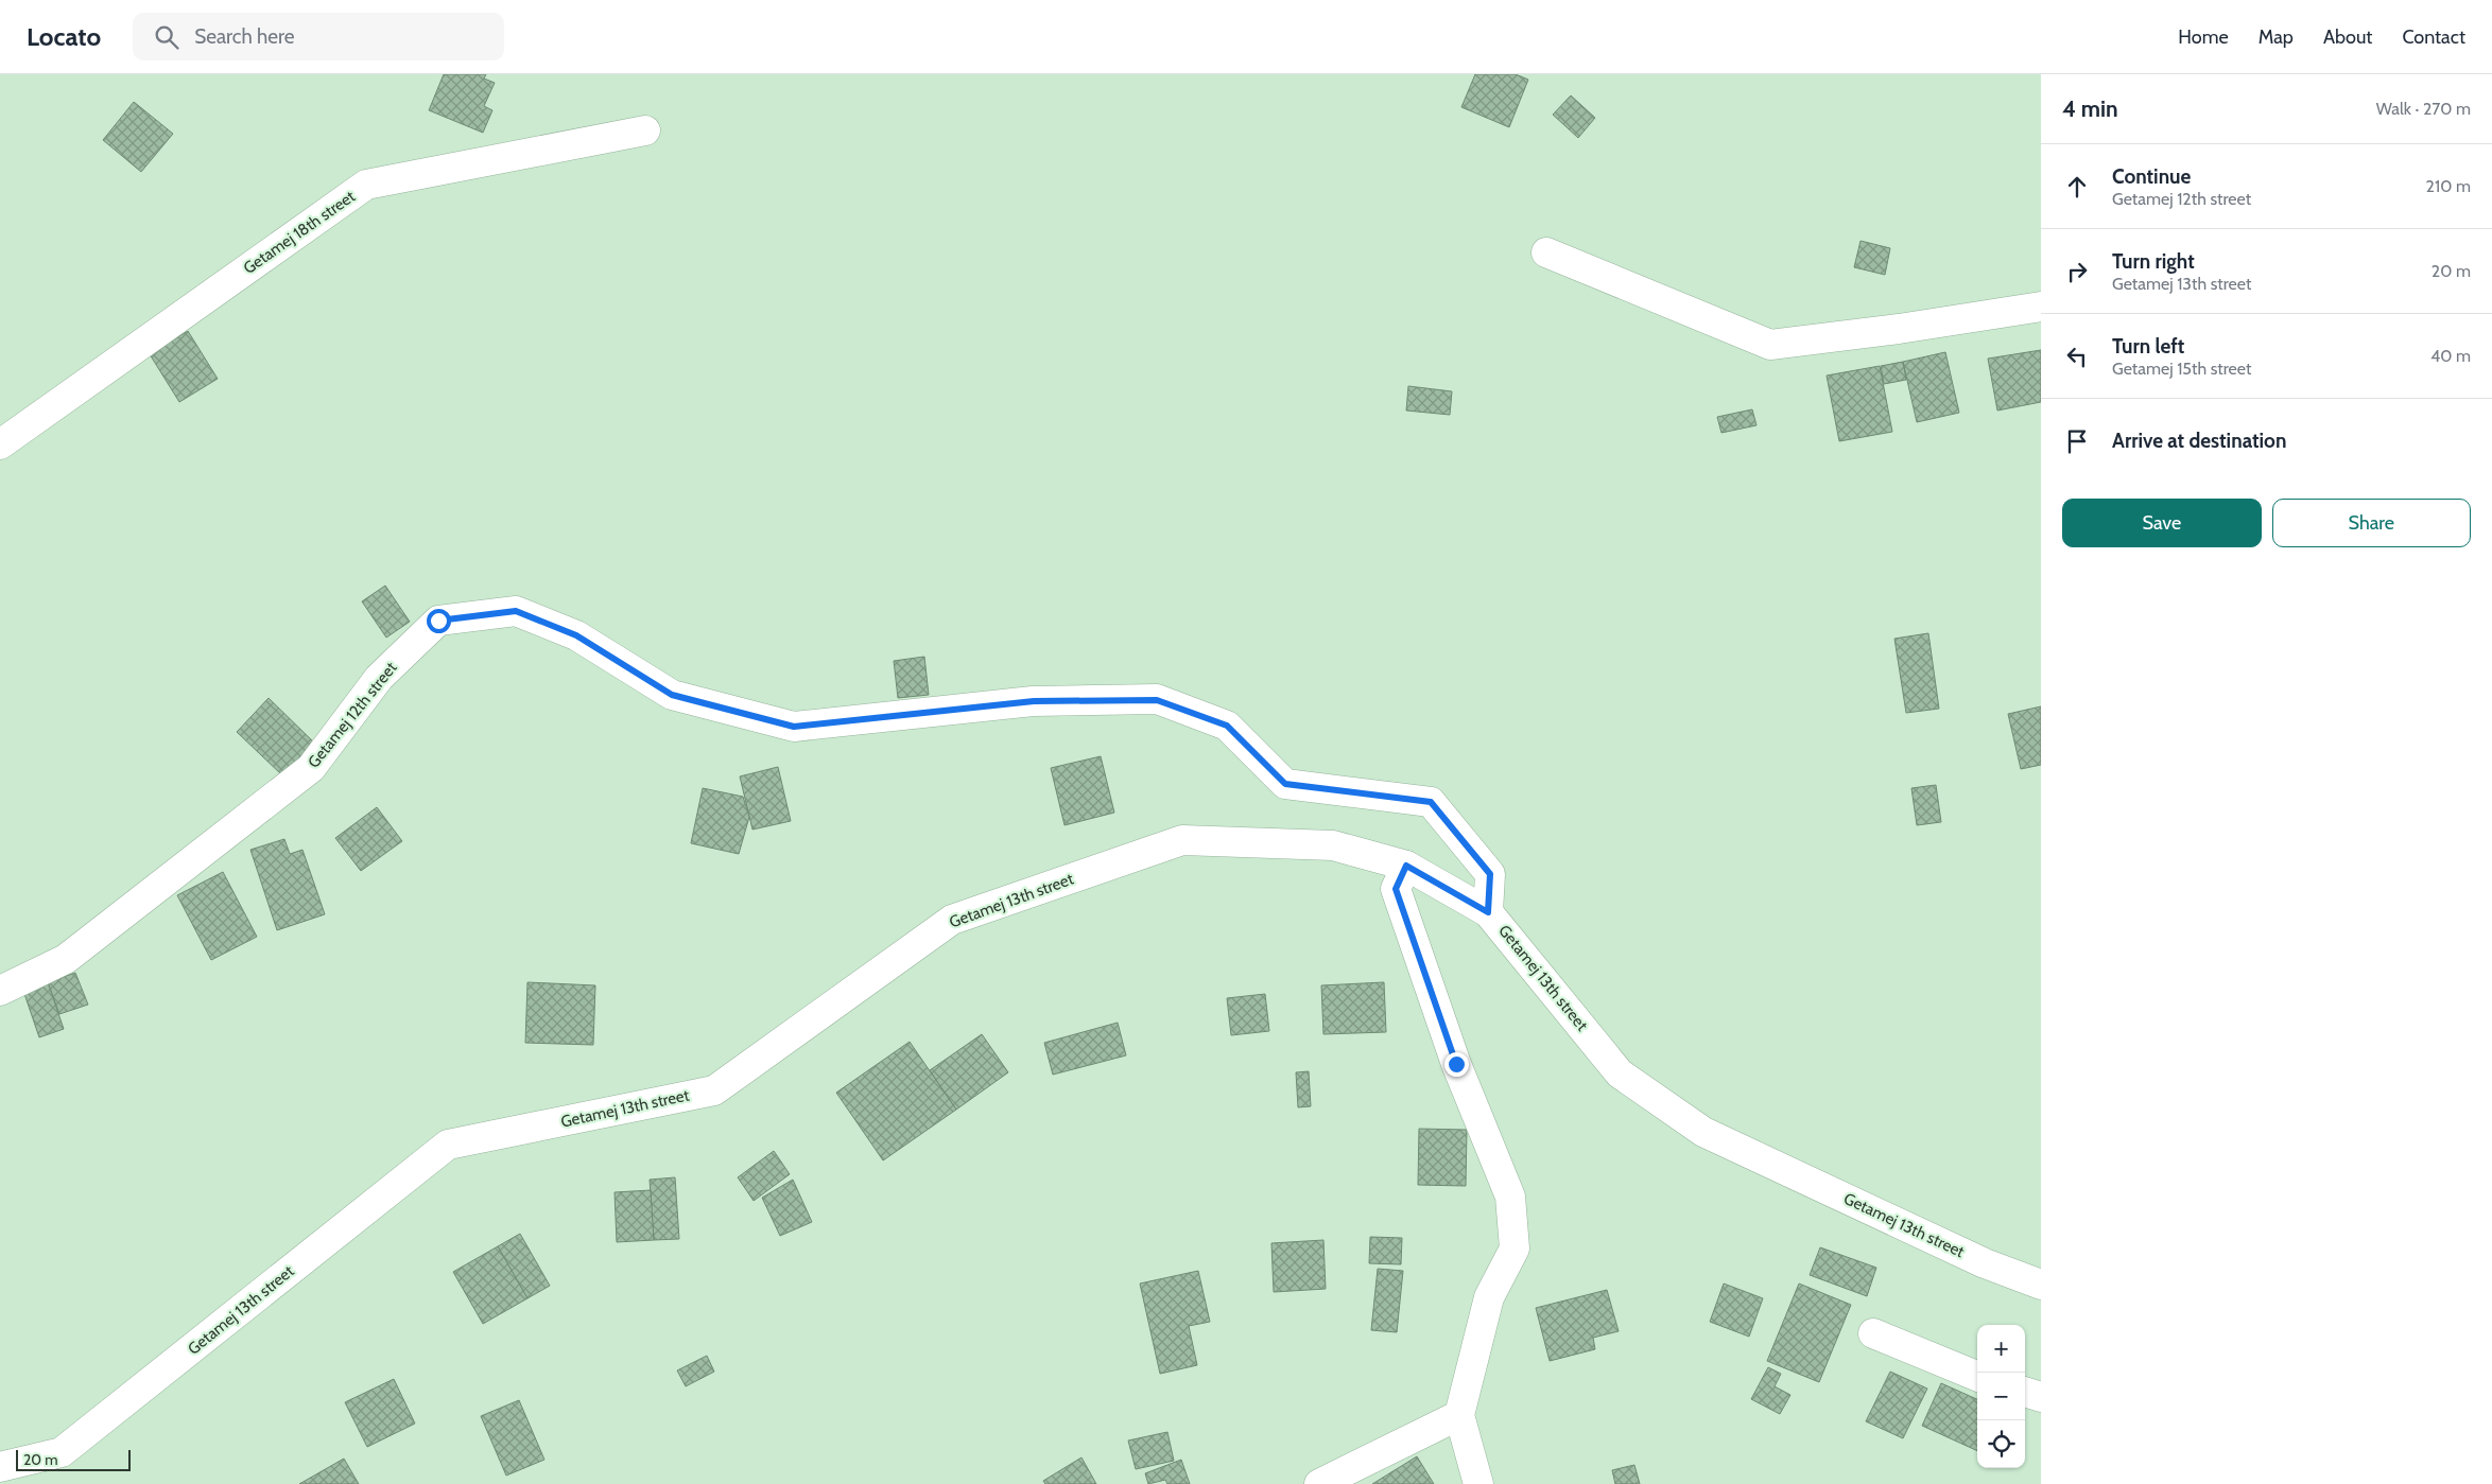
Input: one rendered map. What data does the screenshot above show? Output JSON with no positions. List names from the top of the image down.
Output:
{
  "streets": {
    "street": ["Getamej 18th street", "Getamej 12th street", "Getamej 13th street"]
  },
  "crossings": [
    ["Getamej 12th street", "Getamej 13th street"]
  ],
  "scale_bar": "20 m",
  "page": {
    "header": "Locato",
    "search": "Search here",
    "nav": [
      "Home",
      "Map",
      "About",
      "Contact"
    ],
    "heading": ["4 min", "Walk · 270 m"],
    "list": [
      ["Continue", "Getamej 12th street", "210 m"],
      ["Turn right", "Getamej 13th street", "20 m"],
      ["Turn left", "Getamej 15th street", "40 m"],
      "Arrive at destination"
    ],
    "buttons": ["Save", "Share"],
    "map_buttons": ["+", "−"],
    "scale": "20 m"
  }
}
